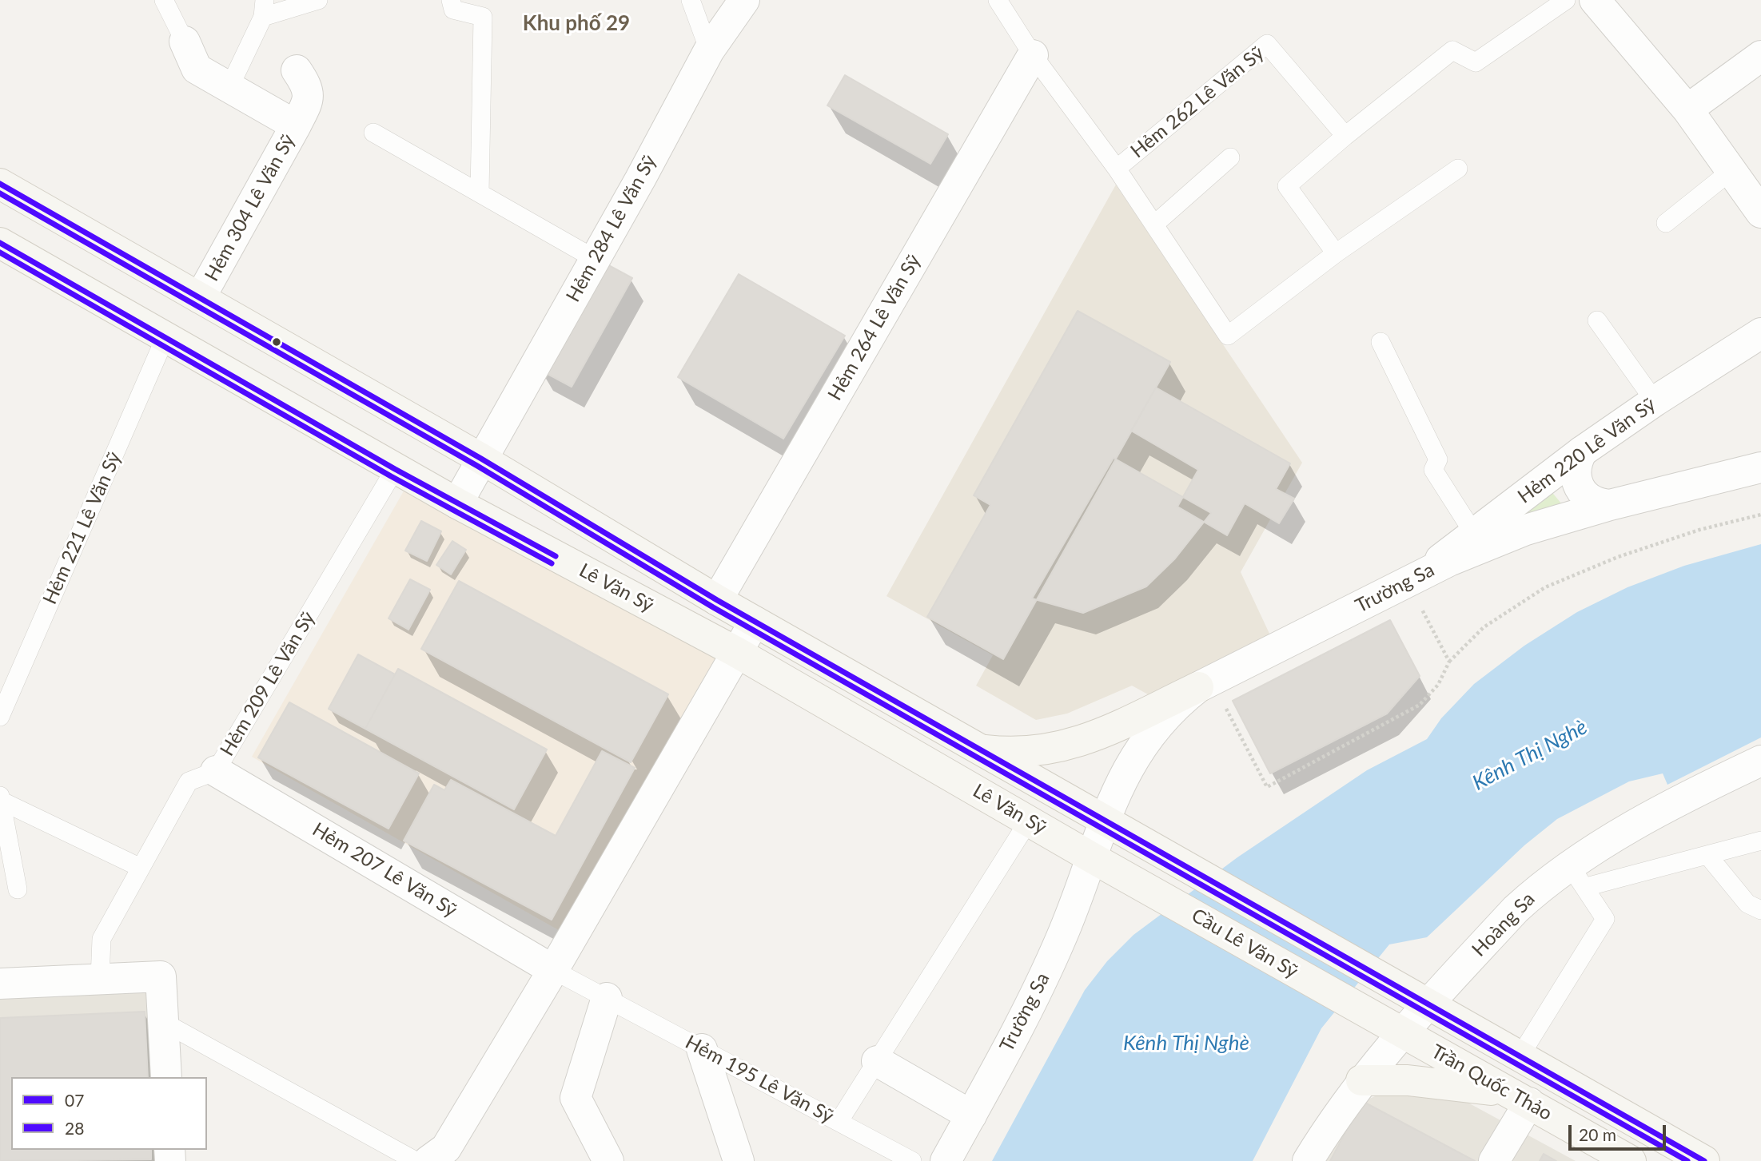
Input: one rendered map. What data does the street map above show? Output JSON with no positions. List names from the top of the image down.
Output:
{
  "streets": {
    "main road": ["Lê Văn Sỹ", "Cầu Lê Văn Sỹ", "Trần Quốc Thảo"],
    "street": [
      "Hẻm 304 Lê Văn Sỹ",
      "Hẻm 284 Lê Văn Sỹ",
      "Hẻm 264 Lê Văn Sỹ",
      "Hẻm 220 Lê Văn Sỹ",
      "Trường Sa",
      "Hẻm 207 Lê Văn Sỹ",
      "Hoàng Sa"
    ],
    "lane": [
      "Hẻm 262 Lê Văn Sỹ",
      "Hẻm 221 Lê Văn Sỹ",
      "Hẻm 209 Lê Văn Sỹ",
      "Hẻm 195 Lê Văn Sỹ"
    ]
  },
  "crossings": [
    ["Hẻm 262 Lê Văn Sỹ", "Hẻm 264 Lê Văn Sỹ"],
    ["Hẻm 304 Lê Văn Sỹ", "Lê Văn Sỹ"],
    ["Hẻm 284 Lê Văn Sỹ", "Lê Văn Sỹ"],
    ["Hẻm 264 Lê Văn Sỹ", "Lê Văn Sỹ"],
    ["Hẻm 220 Lê Văn Sỹ", "Trường Sa"],
    ["Hẻm 221 Lê Văn Sỹ", "Lê Văn Sỹ"],
    ["Lê Văn Sỹ", "Trường Sa"],
    ["Lê Văn Sỹ", "Hẻm 209 Lê Văn Sỹ"],
    ["Lê Văn Sỹ", "Cầu Lê Văn Sỹ"],
    ["Hẻm 209 Lê Văn Sỹ", "Hẻm 207 Lê Văn Sỹ"],
    ["Hẻm 207 Lê Văn Sỹ", "Hẻm 195 Lê Văn Sỹ"],
    ["Hoàng Sa", "Trần Quốc Thảo"],
    ["Cầu Lê Văn Sỹ", "Trần Quốc Thảo"]
  ],
  "districts": ["Khu phố 29"],
  "water": ["Kênh Thị Nghè"],
  "lines": ["transit line 07", "transit line 28"],
  "legend": ["07", "28"],
  "scale_bar": "20 m"
}
